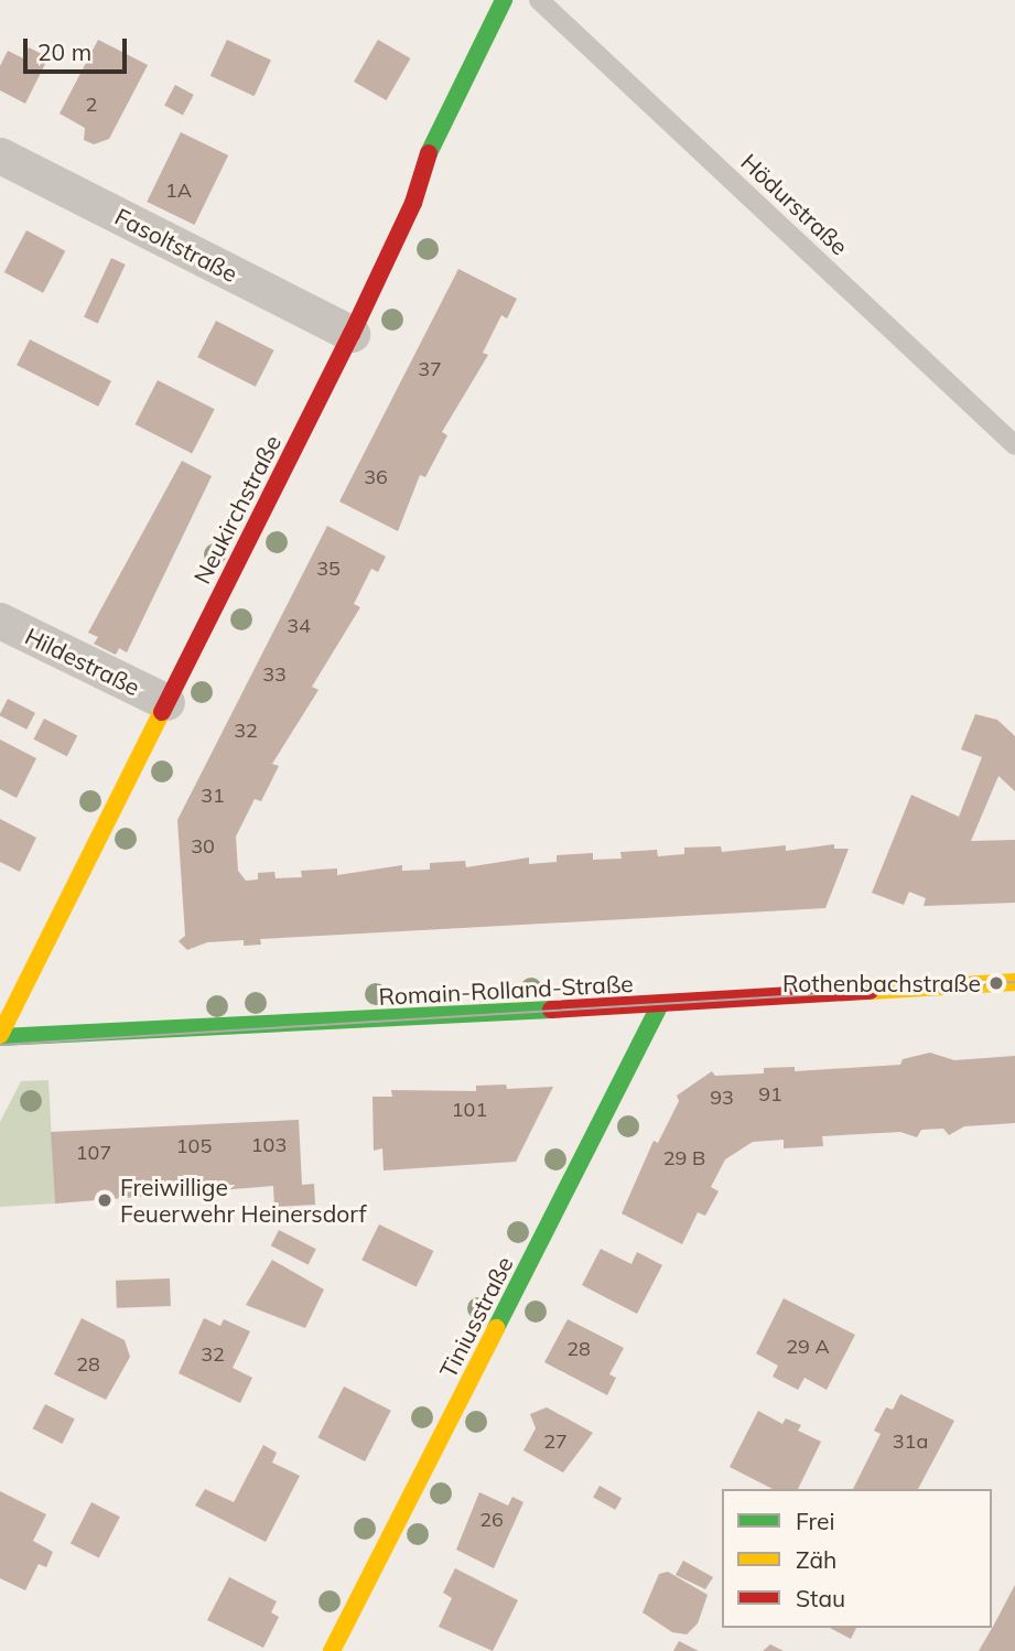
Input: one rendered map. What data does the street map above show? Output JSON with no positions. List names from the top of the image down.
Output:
{
  "streets": {
    "street": [
      "Fasoltstraße",
      "Neukirchstraße",
      "Hildestraße",
      "Romain-Rolland-Straße",
      "Tiniusstraße"
    ],
    "lane": ["Hödurstraße"]
  },
  "crossings": [
    ["Fasoltstraße", "Neukirchstraße"],
    ["Neukirchstraße", "Hildestraße"],
    ["Neukirchstraße", "Romain-Rolland-Straße"],
    ["Romain-Rolland-Straße", "Tiniusstraße"]
  ],
  "places": ["Rothenbachstraße", "Freiwillige Feuerwehr Heinersdorf"],
  "house_numbers": [
    "2",
    "1A",
    "37",
    "36",
    "35",
    "34",
    "33",
    "32",
    "31",
    "30",
    "91",
    "93",
    "101",
    "103",
    "105",
    "107",
    "29 B",
    "29 A",
    "28",
    "32",
    "28",
    "27",
    "31a",
    "26"
  ],
  "legend": ["Frei", "Zäh", "Stau"],
  "scale_bar": "20 m"
}
